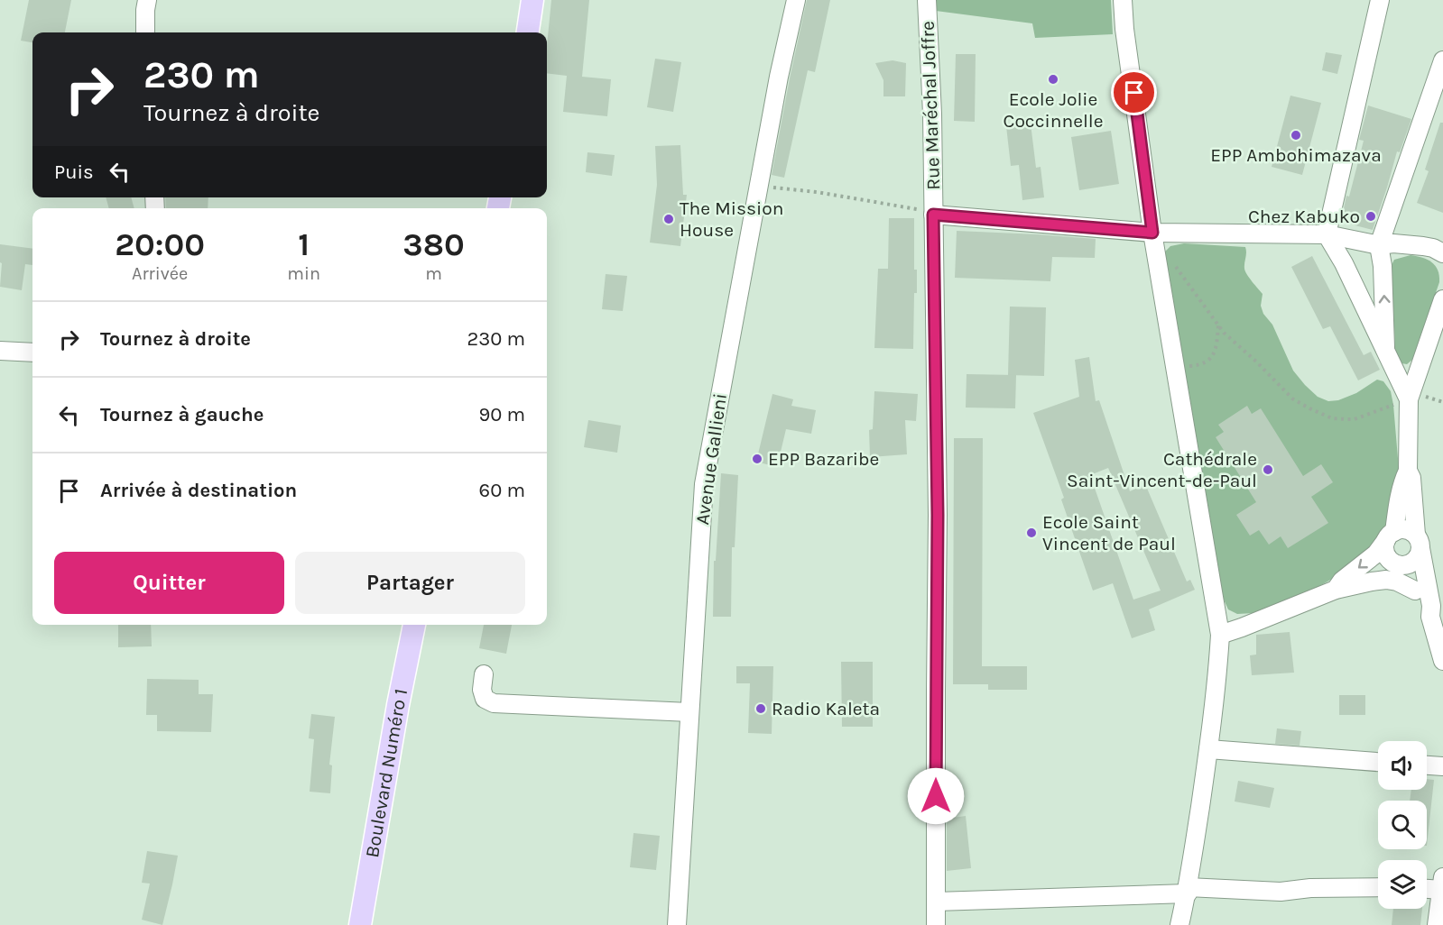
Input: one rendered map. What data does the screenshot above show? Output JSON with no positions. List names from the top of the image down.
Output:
{
  "streets": {
    "main road": ["Boulevard Numéro 1"],
    "street": ["Rue Maréchal Joffre", "Avenue Gallieni"]
  },
  "places": [
    "Ecole Jolie Coccinnelle",
    "EPP Ambohimazava",
    "Chez Kabuko",
    "The Mission House",
    "EPP Bazaribe",
    "Cathédrale Saint-Vincent-de-Paul",
    "Ecole Saint Vincent de Paul",
    "Radio Kaleta"
  ],
  "page": {
    "turn": ["230 m", "Tournez à droite"],
    "then": "Puis",
    "eta": [
      "20:00",
      "Arrivée",
      "1",
      "min",
      "380",
      "m"
    ],
    "list": [
      {
        "name": "Tournez à droite",
        "value": "230 m"
      },
      {
        "name": "Tournez à gauche",
        "value": "90 m"
      },
      {
        "name": "Arrivée à destination",
        "value": "60 m"
      }
    ],
    "buttons": ["Quitter", "Partager"]
  }
}
